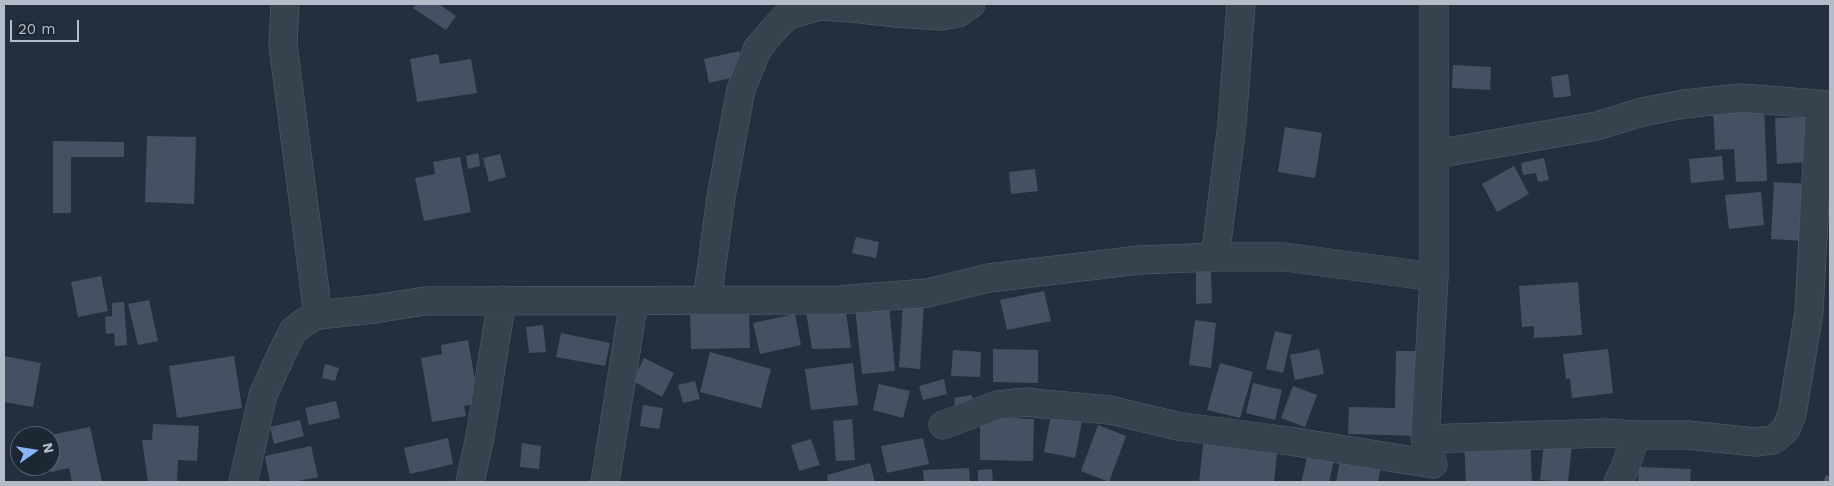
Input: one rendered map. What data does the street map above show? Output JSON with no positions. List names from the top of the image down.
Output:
{
  "scale_bar": "20 m",
  "north": "right"
}
